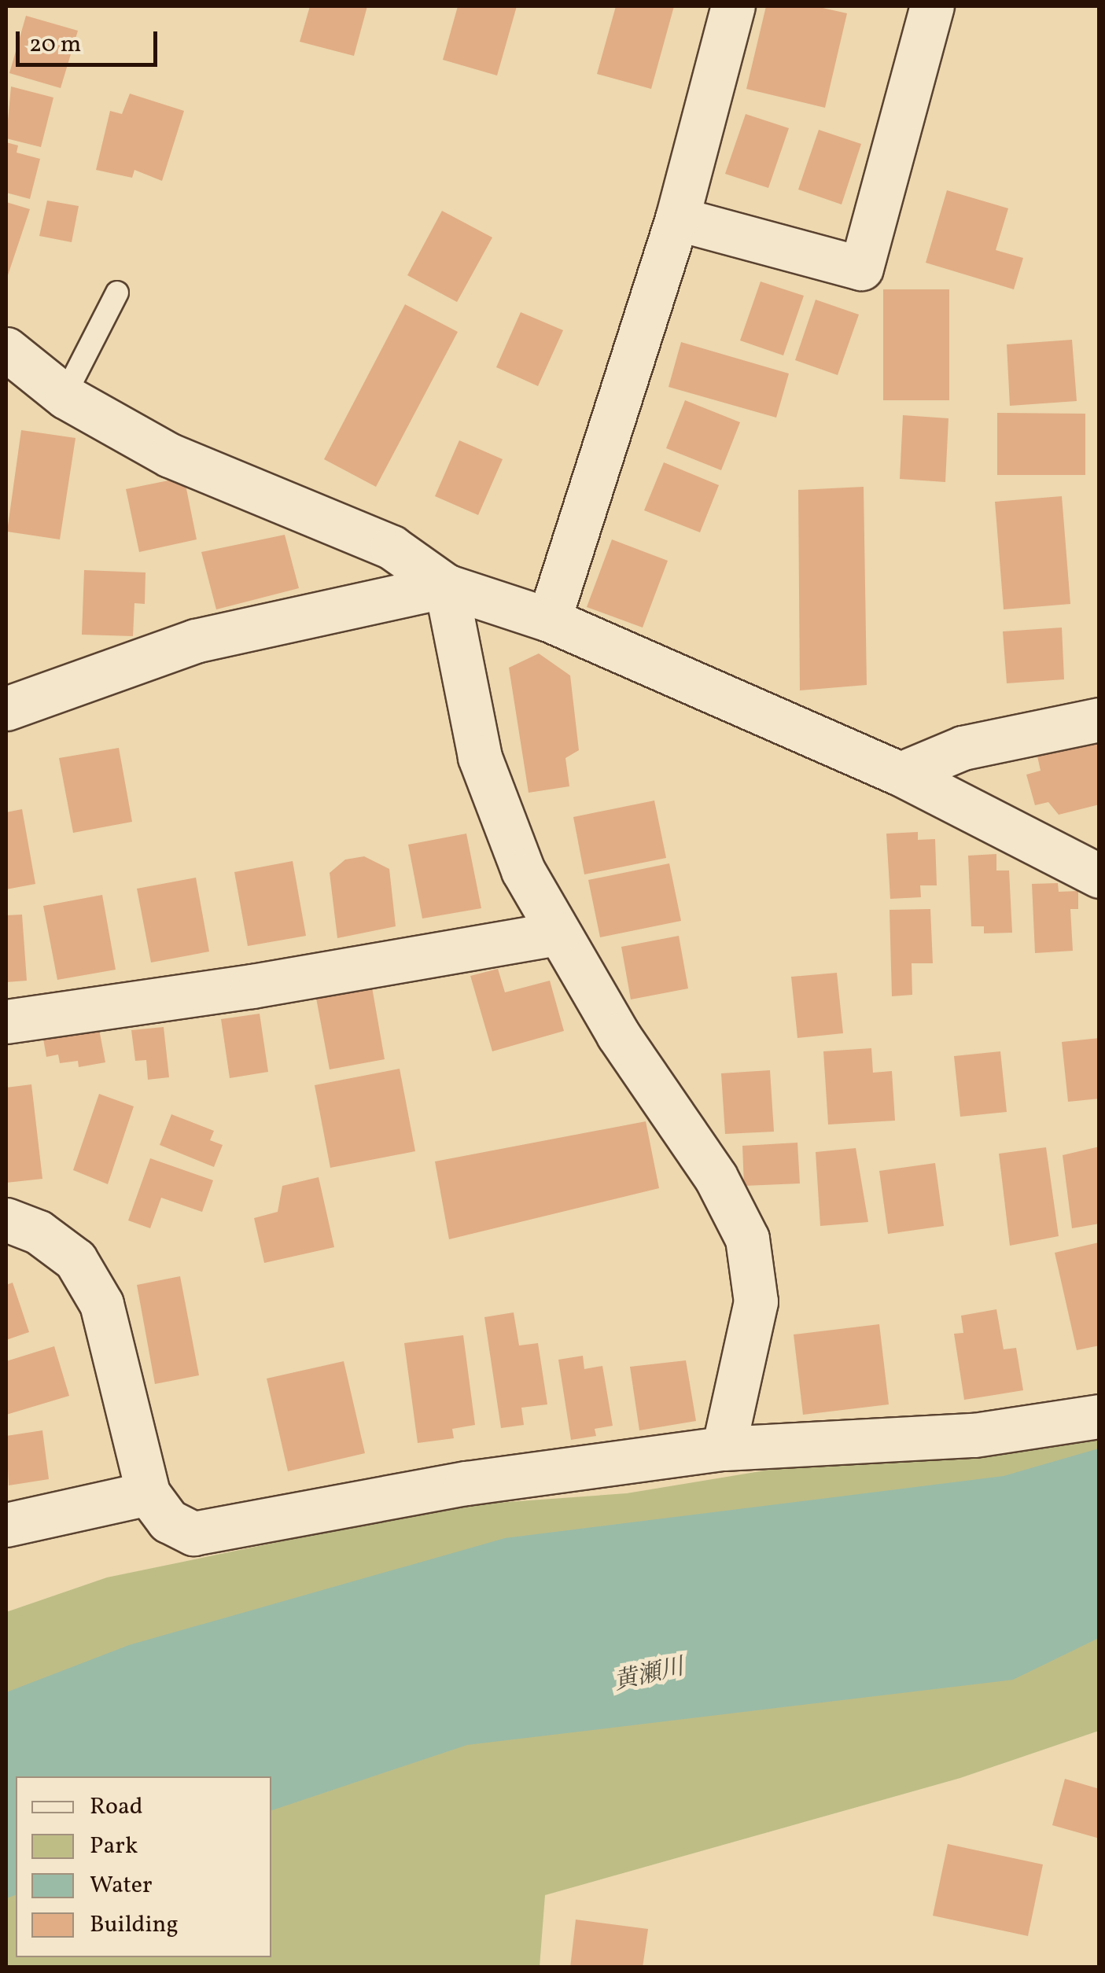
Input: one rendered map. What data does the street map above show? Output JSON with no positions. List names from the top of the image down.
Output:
{
  "water": ["黄瀬川"],
  "legend": [
    "Road",
    "Park",
    "Water",
    "Building"
  ],
  "scale_bar": "20 m"
}
